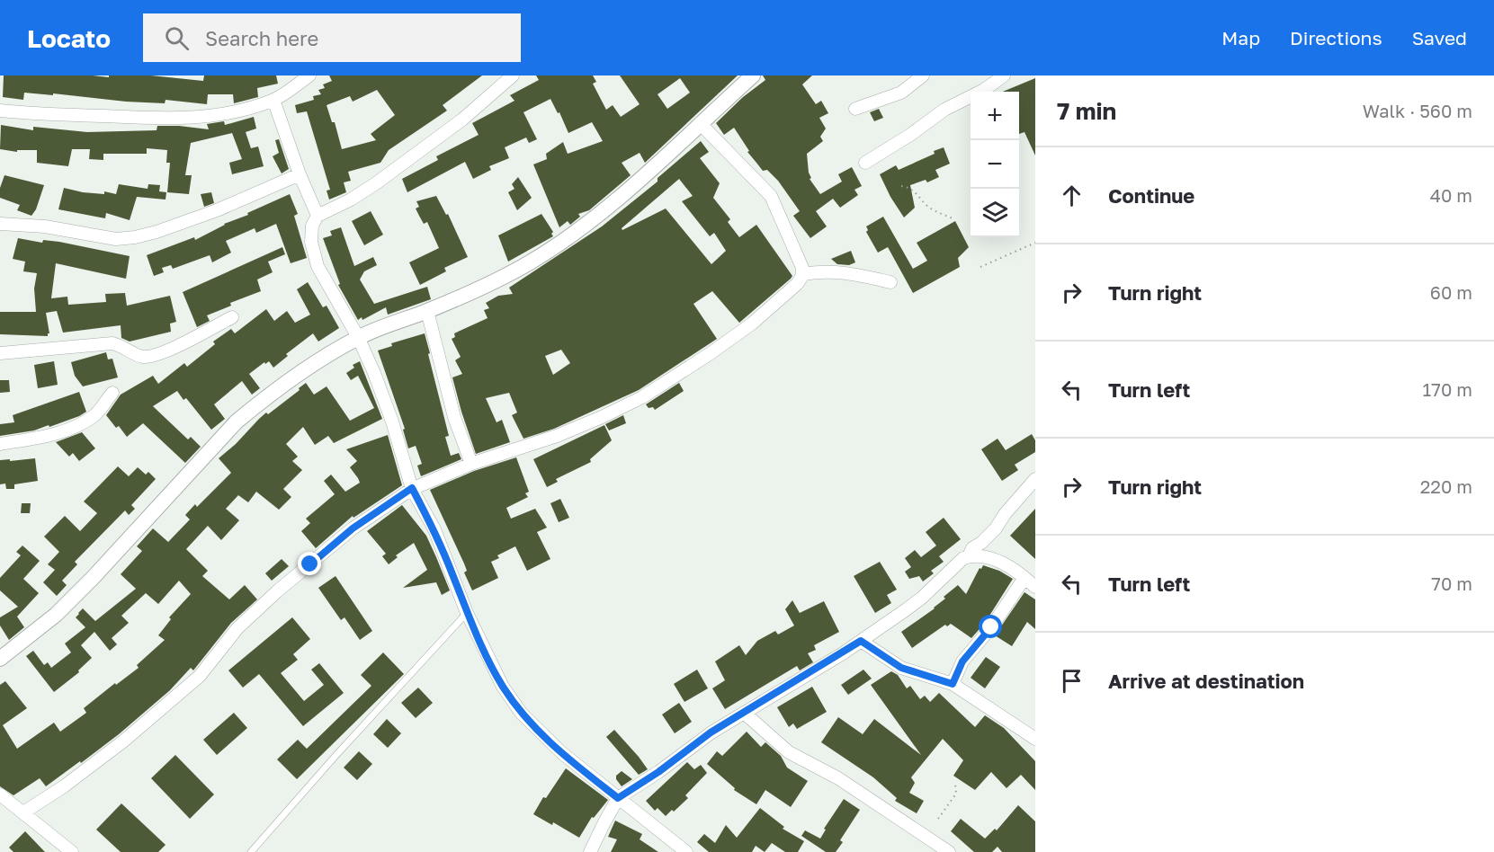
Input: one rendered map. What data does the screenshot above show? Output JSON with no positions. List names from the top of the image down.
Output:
{
  "page": {
    "header": "Locato",
    "search": "Search here",
    "nav": ["Map", "Directions", "Saved"],
    "heading": ["7 min", "Walk · 560 m"],
    "map_buttons": ["+", "−"],
    "list": [
      ["Continue", "40 m"],
      ["Turn right", "60 m"],
      ["Turn left", "170 m"],
      ["Turn right", "220 m"],
      ["Turn left", "70 m"],
      "Arrive at destination"
    ]
  }
}
